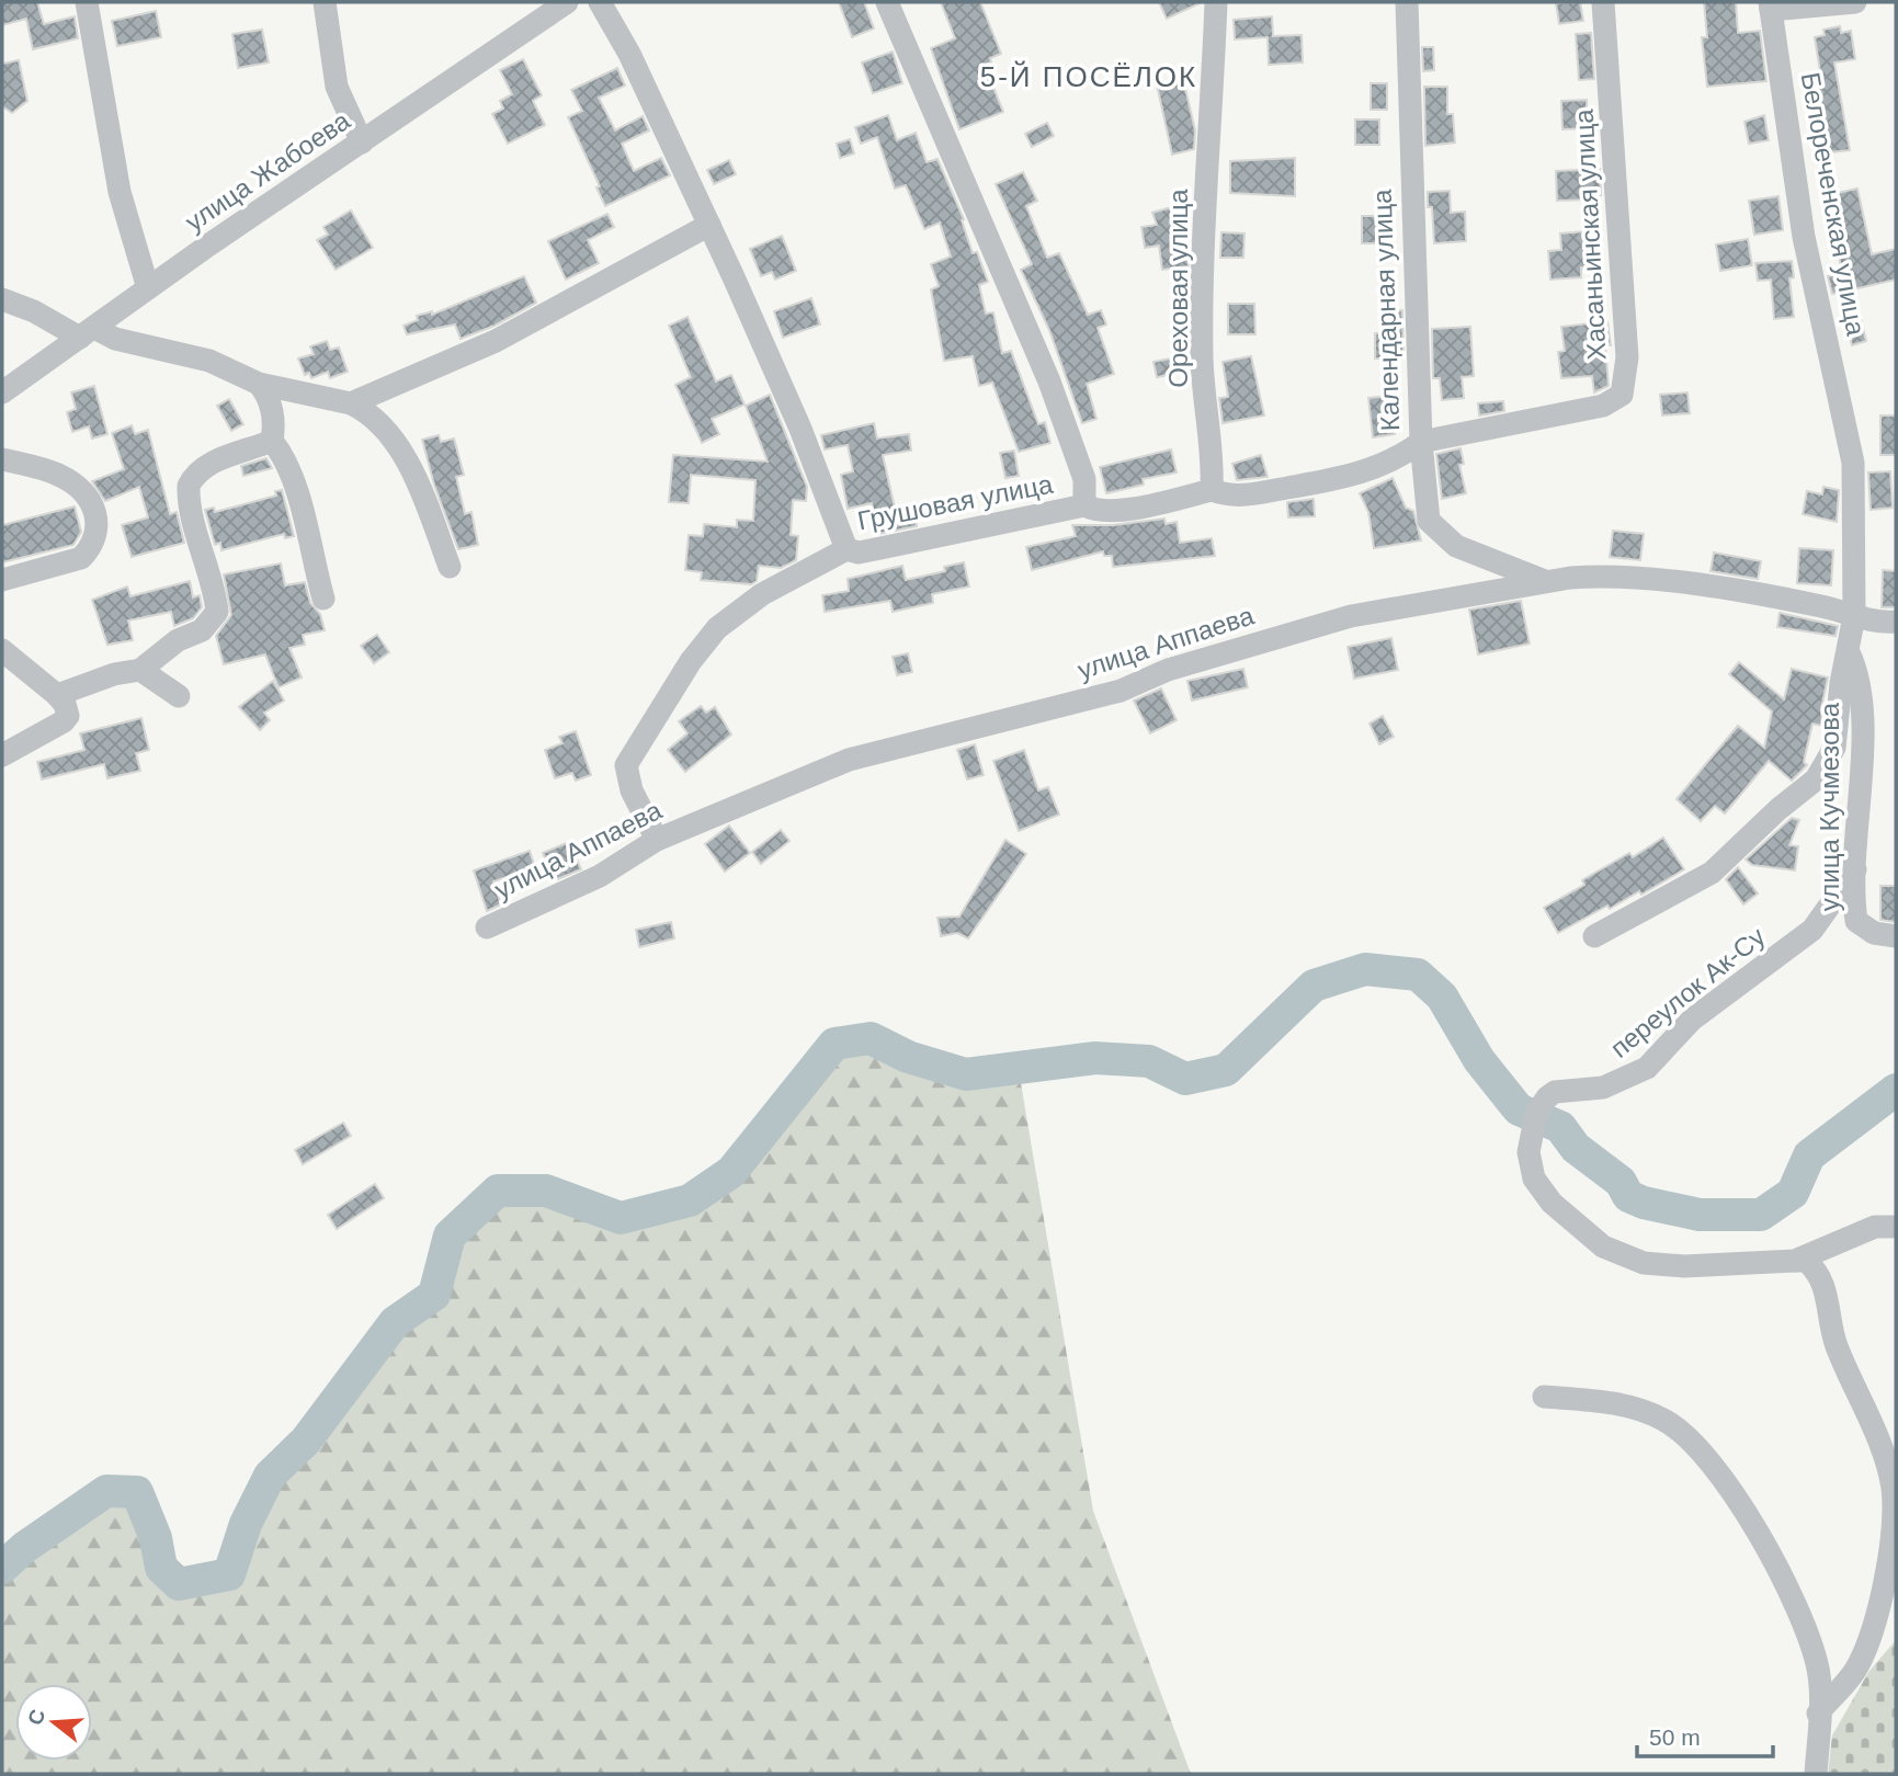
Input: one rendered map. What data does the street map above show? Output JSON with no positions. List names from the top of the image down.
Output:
{
  "streets": {
    "street": [
      "улица Жабоева",
      "Белореченская улица",
      "Хасаньинская улица",
      "Ореховая улица",
      "Календарная улица",
      "Грушовая улица",
      "улица Аппаева",
      "улица Кучмезова",
      "переулок Ак-Су"
    ]
  },
  "crossings": [
    ["Белореченская улица", "улица Аппаева"],
    ["Белореченская улица", "улица Кучмезова"],
    ["Хасаньинская улица", "Календарная улица"],
    ["Ореховая улица", "Календарная улица"],
    ["улица Кучмезова", "переулок Ак-Су"]
  ],
  "districts": ["5-Й ПОСЁЛОК"],
  "scale_bar": "50 m",
  "north": "left"
}
